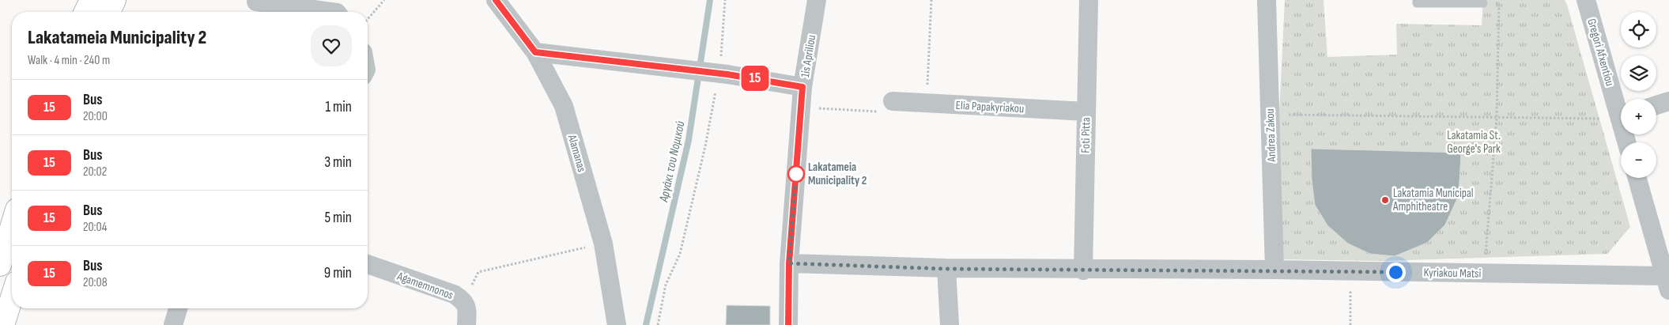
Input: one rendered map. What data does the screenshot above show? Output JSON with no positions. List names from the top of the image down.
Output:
{
  "streets": {
    "street": [
      "Gregori Afxentiou",
      "1is Apriliou",
      "Elia Papakyriakou",
      "Foti Pitta",
      "Andrea Zakou",
      "Alamanas",
      "Kyriakou Matsi",
      "Agamemnonos"
    ]
  },
  "crossings": [
    ["1is Apriliou", "Kyriakou Matsi"],
    ["Elia Papakyriakou", "Foti Pitta"],
    ["Foti Pitta", "Kyriakou Matsi"],
    ["Andrea Zakou", "Kyriakou Matsi"]
  ],
  "water": ["Αργάκι του Νομικού"],
  "parks": ["Lakatamia St. George's Park"],
  "places": ["Lakatameia Municipality 2", "Lakatamia Municipal Amphitheatre"],
  "lines": ["bus line 15"],
  "page": {
    "on_map": "15",
    "map_buttons": ["+", "−"],
    "heading": ["Lakatameia Municipality 2", "Walk · 4 min · 240 m"],
    "list": [
      {
        "mark": "15",
        "name": "Bus",
        "note": "20:00",
        "value": "1 min"
      },
      {
        "mark": "15",
        "name": "Bus",
        "note": "20:02",
        "value": "3 min"
      },
      {
        "mark": "15",
        "name": "Bus",
        "note": "20:04",
        "value": "5 min"
      },
      {
        "mark": "15",
        "name": "Bus",
        "note": "20:08",
        "value": "9 min"
      }
    ]
  }
}
